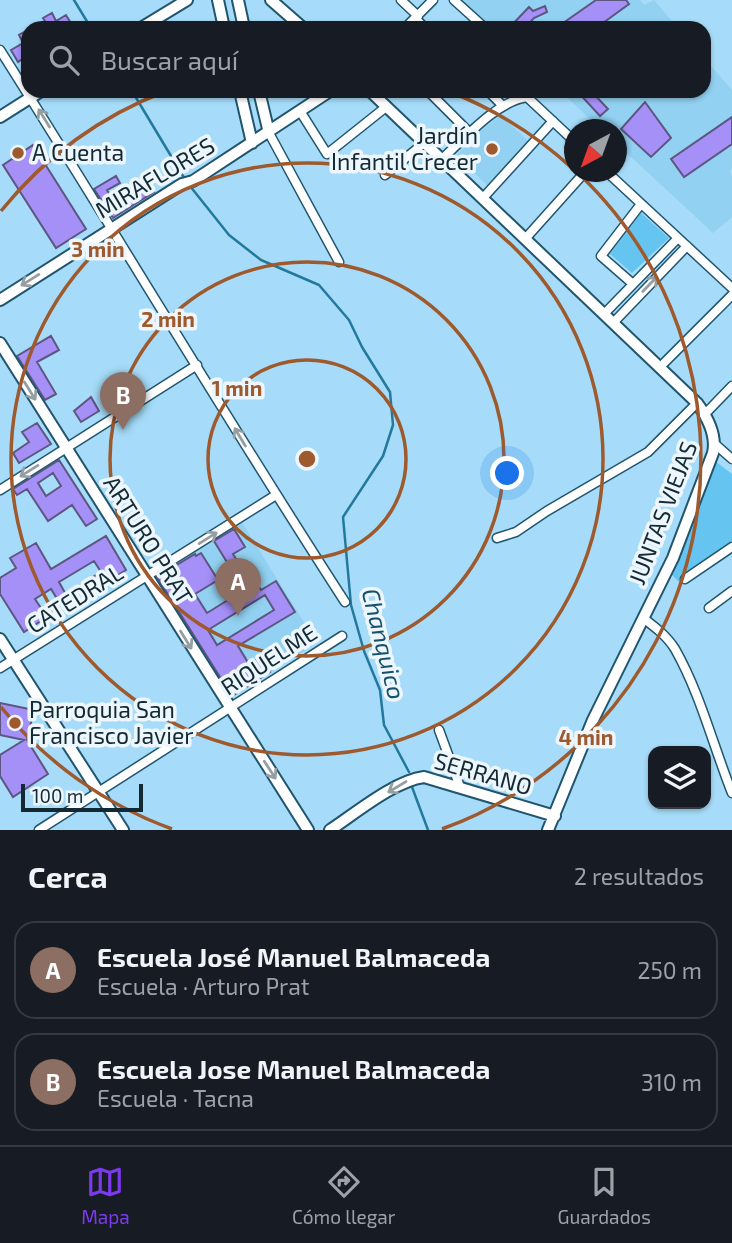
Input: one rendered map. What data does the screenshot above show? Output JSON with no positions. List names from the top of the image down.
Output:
{
  "streets": {
    "street": [
      "MIRAFLORES",
      "JUNTAS VIEJAS",
      "ARTURO PRAT",
      "CATEDRAL",
      "RIQUELME",
      "SERRANO"
    ]
  },
  "crossings": [
    ["JUNTAS VIEJAS", "SERRANO"],
    ["ARTURO PRAT", "CATEDRAL"],
    ["ARTURO PRAT", "RIQUELME"]
  ],
  "one_way": [
    "MIRAFLORES",
    "ARTURO PRAT",
    "CATEDRAL",
    "SERRANO"
  ],
  "water": ["Chanquico"],
  "places": ["Jardín Infantil Crecer", "A Cuenta", "Parroquia San Francisco Javier"],
  "scale_bar": "100 m",
  "north": "bottom left",
  "page": {
    "search": "Buscar aquí",
    "pins": ["B", "A"],
    "scale": "100 m",
    "heading": ["Cerca", "2 resultados"],
    "list": [
      {
        "mark": "A",
        "name": "Escuela José Manuel Balmaceda",
        "note": "Escuela · Arturo Prat",
        "value": "250 m"
      },
      {
        "mark": "B",
        "name": "Escuela Jose Manuel Balmaceda",
        "note": "Escuela · Tacna",
        "value": "310 m"
      }
    ],
    "nav": ["Mapa", "Cómo llegar", "Guardados"]
  },
  "rings": [
    "3 min",
    "2 min",
    "1 min",
    "4 min"
  ]
}
